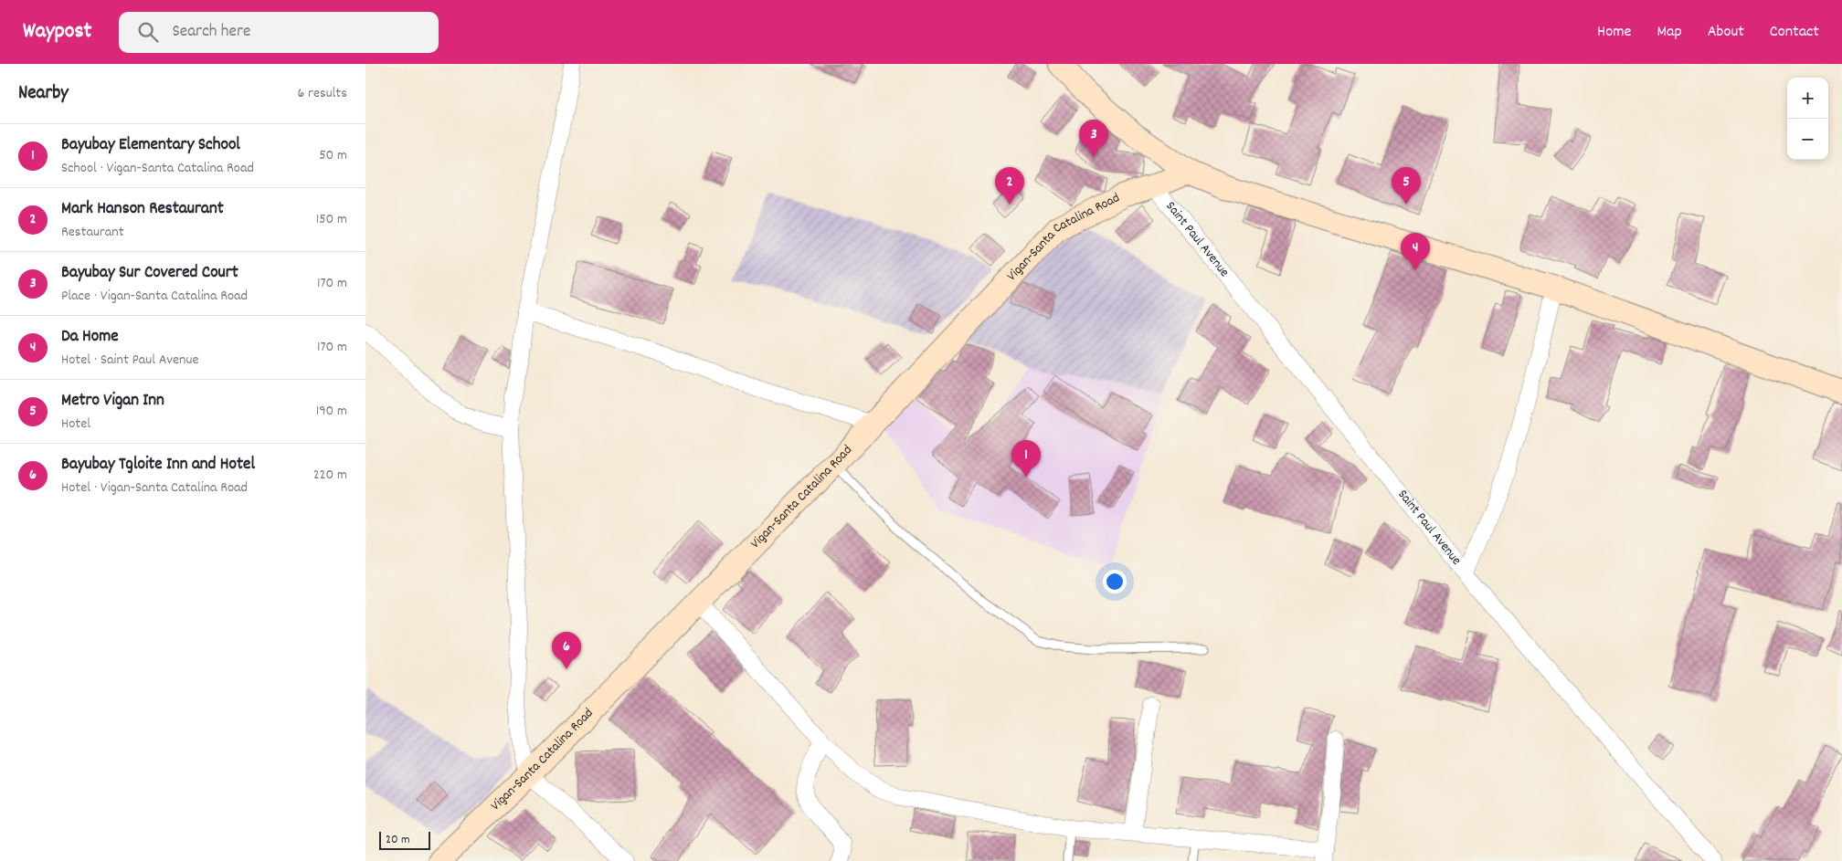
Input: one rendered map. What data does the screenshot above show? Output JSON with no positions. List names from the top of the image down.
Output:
{
  "streets": {
    "main road": ["Vigan-Santa Catalina Road"],
    "street": ["Saint Paul Avenue"]
  },
  "crossings": [
    ["Vigan-Santa Catalina Road", "Saint Paul Avenue"]
  ],
  "scale_bar": "20 m",
  "page": {
    "header": "Waypost",
    "search": "Search here",
    "nav": [
      "Home",
      "Map",
      "About",
      "Contact"
    ],
    "heading": ["Nearby", "6 results"],
    "map_buttons": ["+", "−"],
    "pins": [
      "3",
      "2",
      "5",
      "4",
      "1",
      "6"
    ],
    "list": [
      {
        "mark": "1",
        "name": "Bayubay Elementary School",
        "note": "School · Vigan-Santa Catalina Road",
        "value": "50 m"
      },
      {
        "mark": "2",
        "name": "Mark Hanson Restaurant",
        "note": "Restaurant",
        "value": "150 m"
      },
      {
        "mark": "3",
        "name": "Bayubay Sur Covered Court",
        "note": "Place · Vigan-Santa Catalina Road",
        "value": "170 m"
      },
      {
        "mark": "4",
        "name": "Da Home",
        "note": "Hotel · Saint Paul Avenue",
        "value": "170 m"
      },
      {
        "mark": "5",
        "name": "Metro Vigan Inn",
        "note": "Hotel",
        "value": "190 m"
      },
      {
        "mark": "6",
        "name": "Bayubay Tgloite Inn and Hotel",
        "note": "Hotel · Vigan-Santa Catalina Road",
        "value": "220 m"
      }
    ],
    "scale": "20 m"
  }
}
